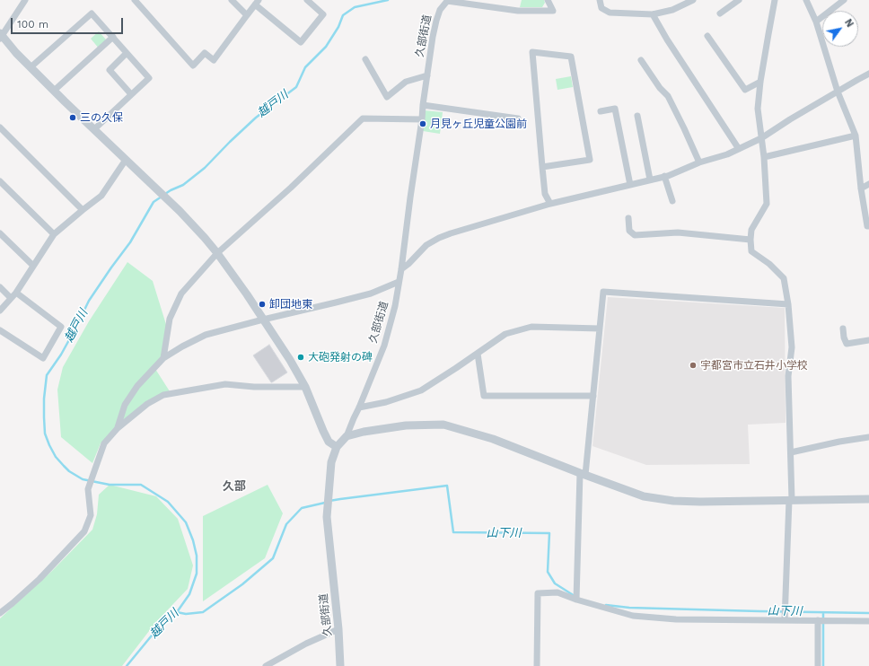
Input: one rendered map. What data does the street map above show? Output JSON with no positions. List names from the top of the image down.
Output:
{
  "streets": {
    "street": ["久部街道"]
  },
  "districts": ["久部"],
  "water": ["越戸川", "山下川"],
  "places": [
    "三の久保",
    "月見ヶ丘児童公園前",
    "卸団地東",
    "大砲発射の碑",
    "宇都宮市立石井小学校"
  ],
  "scale_bar": "100 m",
  "north": "top right"
}
